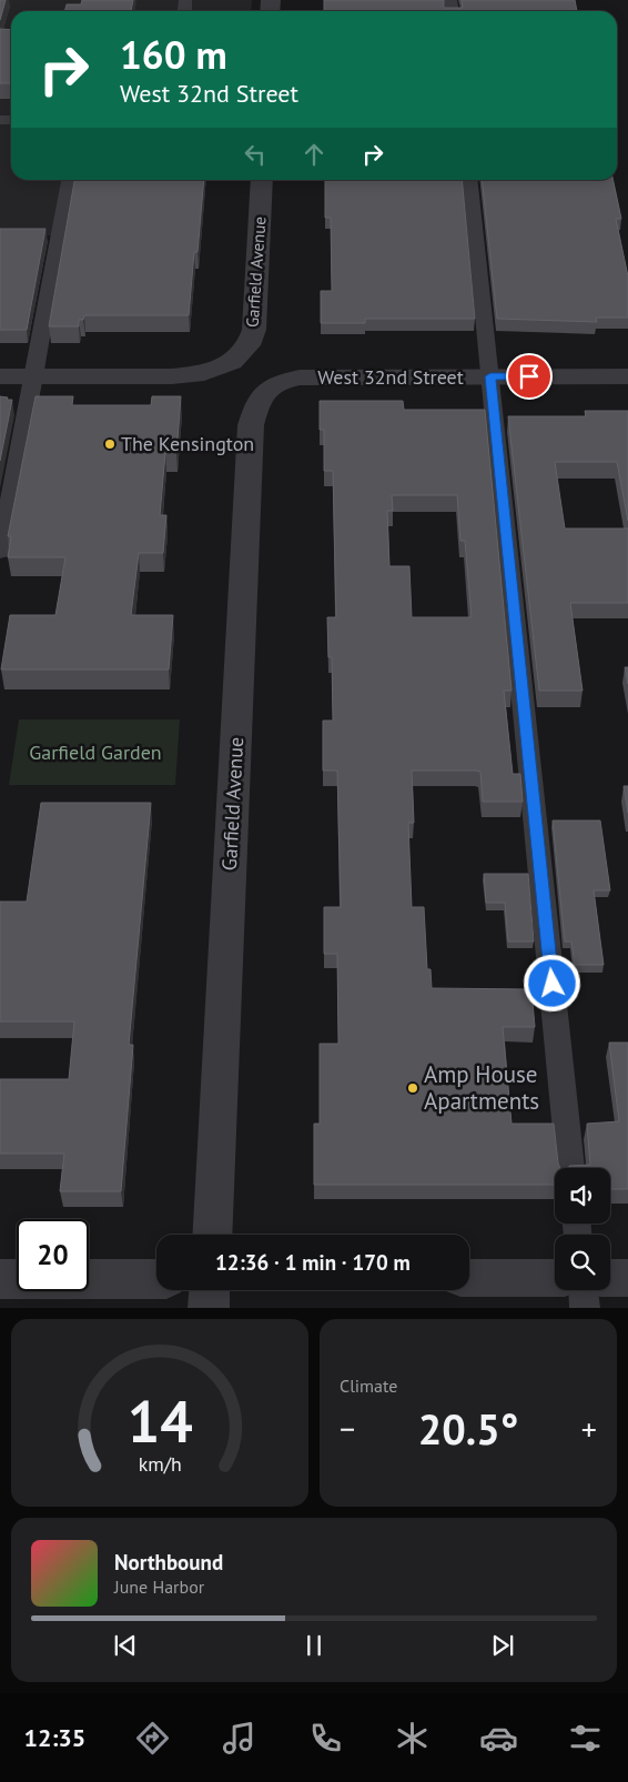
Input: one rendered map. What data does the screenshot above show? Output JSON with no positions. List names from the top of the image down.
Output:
{
  "streets": {
    "street": ["Garfield Avenue", "West 32nd Street"]
  },
  "crossings": [
    ["Garfield Avenue", "West 32nd Street"]
  ],
  "parks": ["Garfield Garden"],
  "places": ["The Kensington", "Amp House Apartments"],
  "page": {
    "turn": ["160 m", "West 32nd Street"],
    "limit": "20",
    "trip": "12:36 · 1 min · 170 m",
    "tile": "Climate",
    "heat": ["−", "20.5°", "+"],
    "song": ["Northbound", "June Harbor"],
    "tabs": "12:35",
    "gauge": ["14", "km/h"]
  }
}
